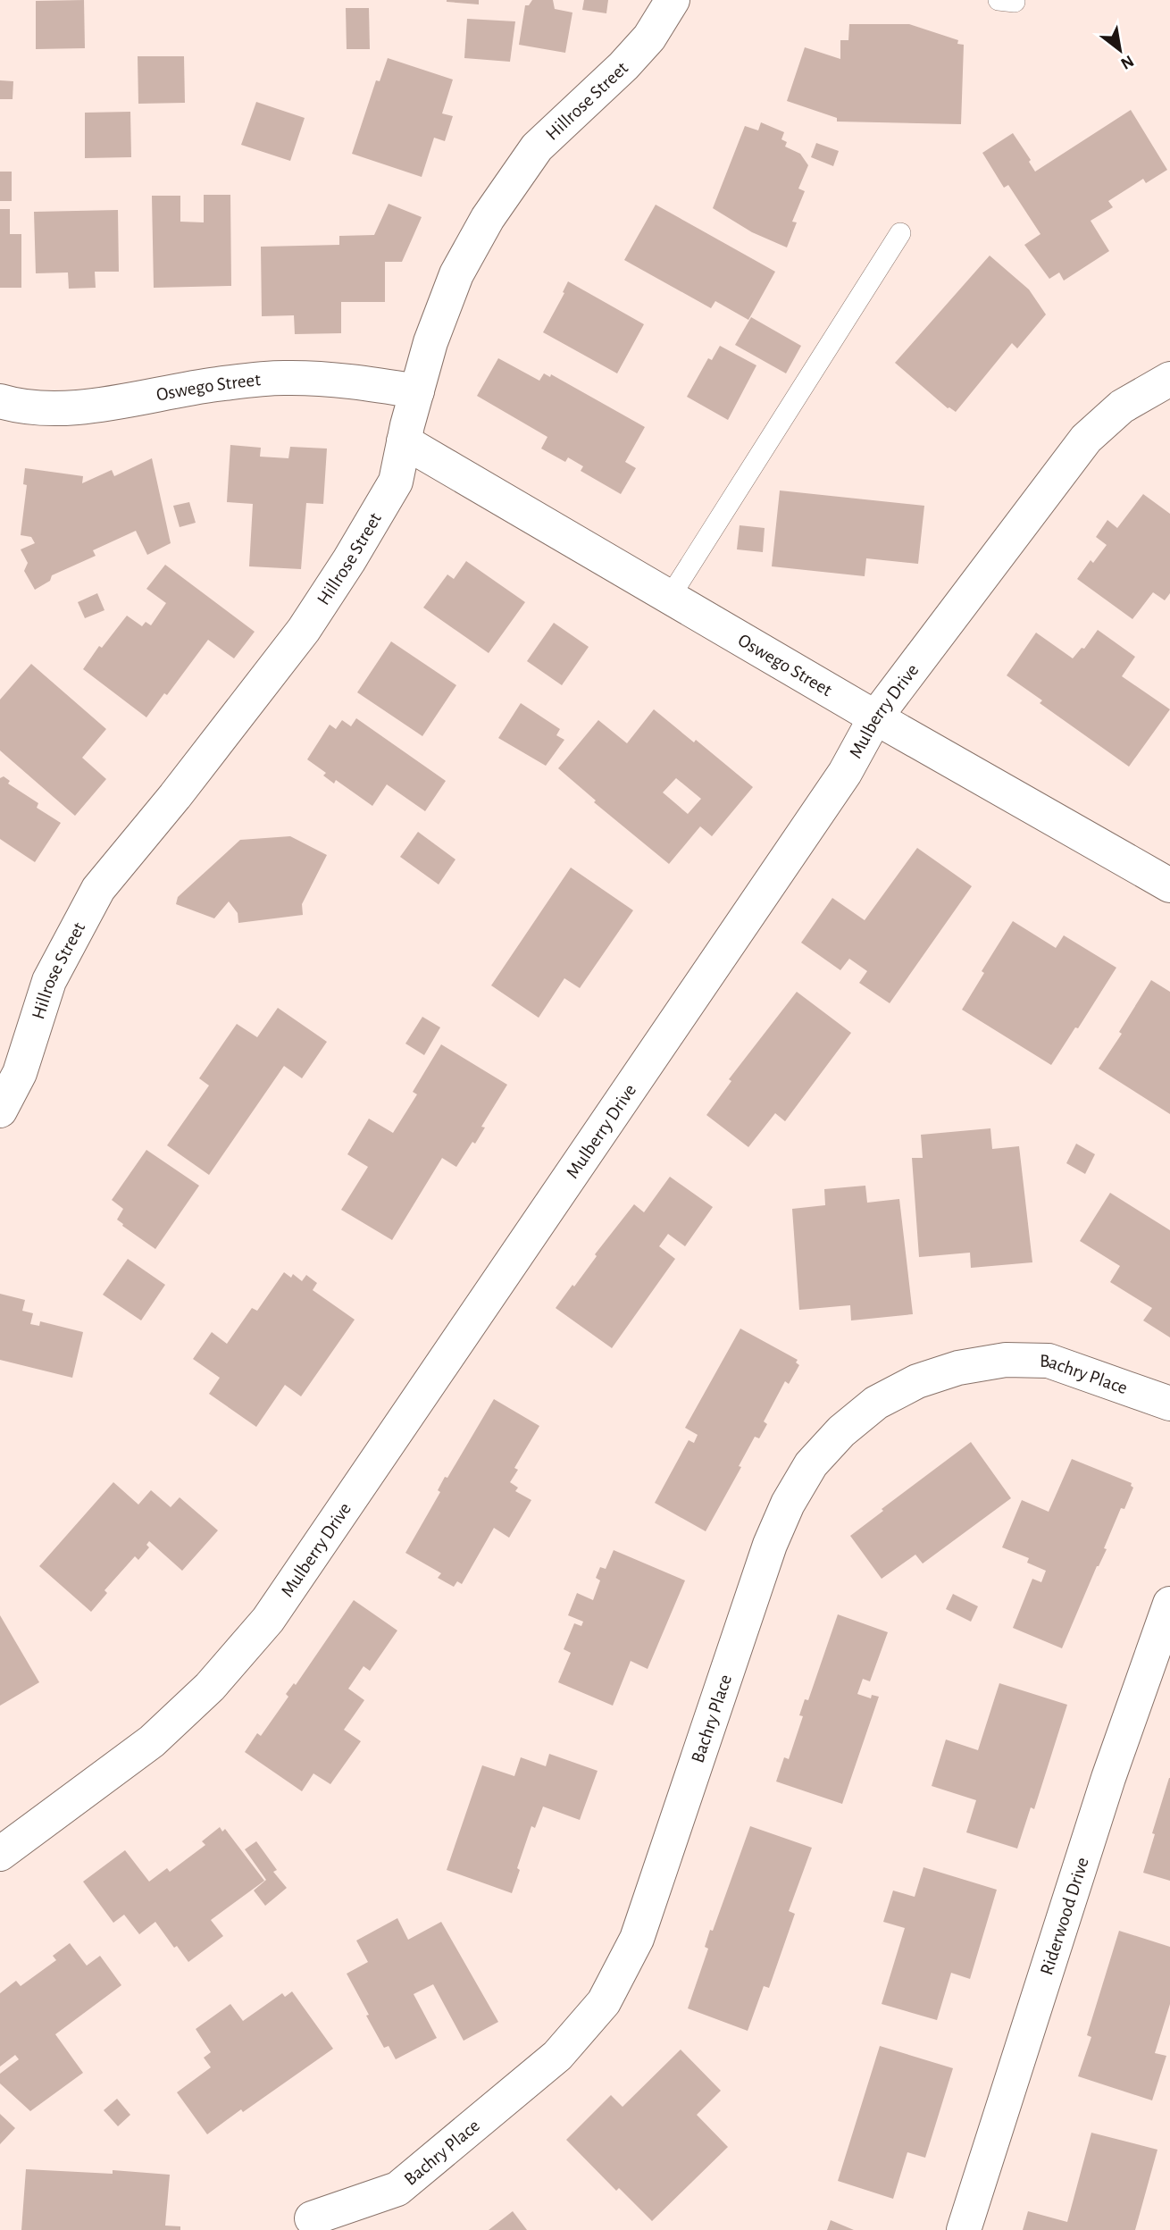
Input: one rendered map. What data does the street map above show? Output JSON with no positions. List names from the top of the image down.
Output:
{
  "streets": {
    "street": [
      "Hillrose Street",
      "Oswego Street",
      "Mulberry Drive",
      "Bachry Place",
      "Riderwood Drive"
    ]
  },
  "crossings": [
    ["Hillrose Street", "Oswego Street"],
    ["Oswego Street", "Mulberry Drive"]
  ],
  "north": "bottom right"
}
